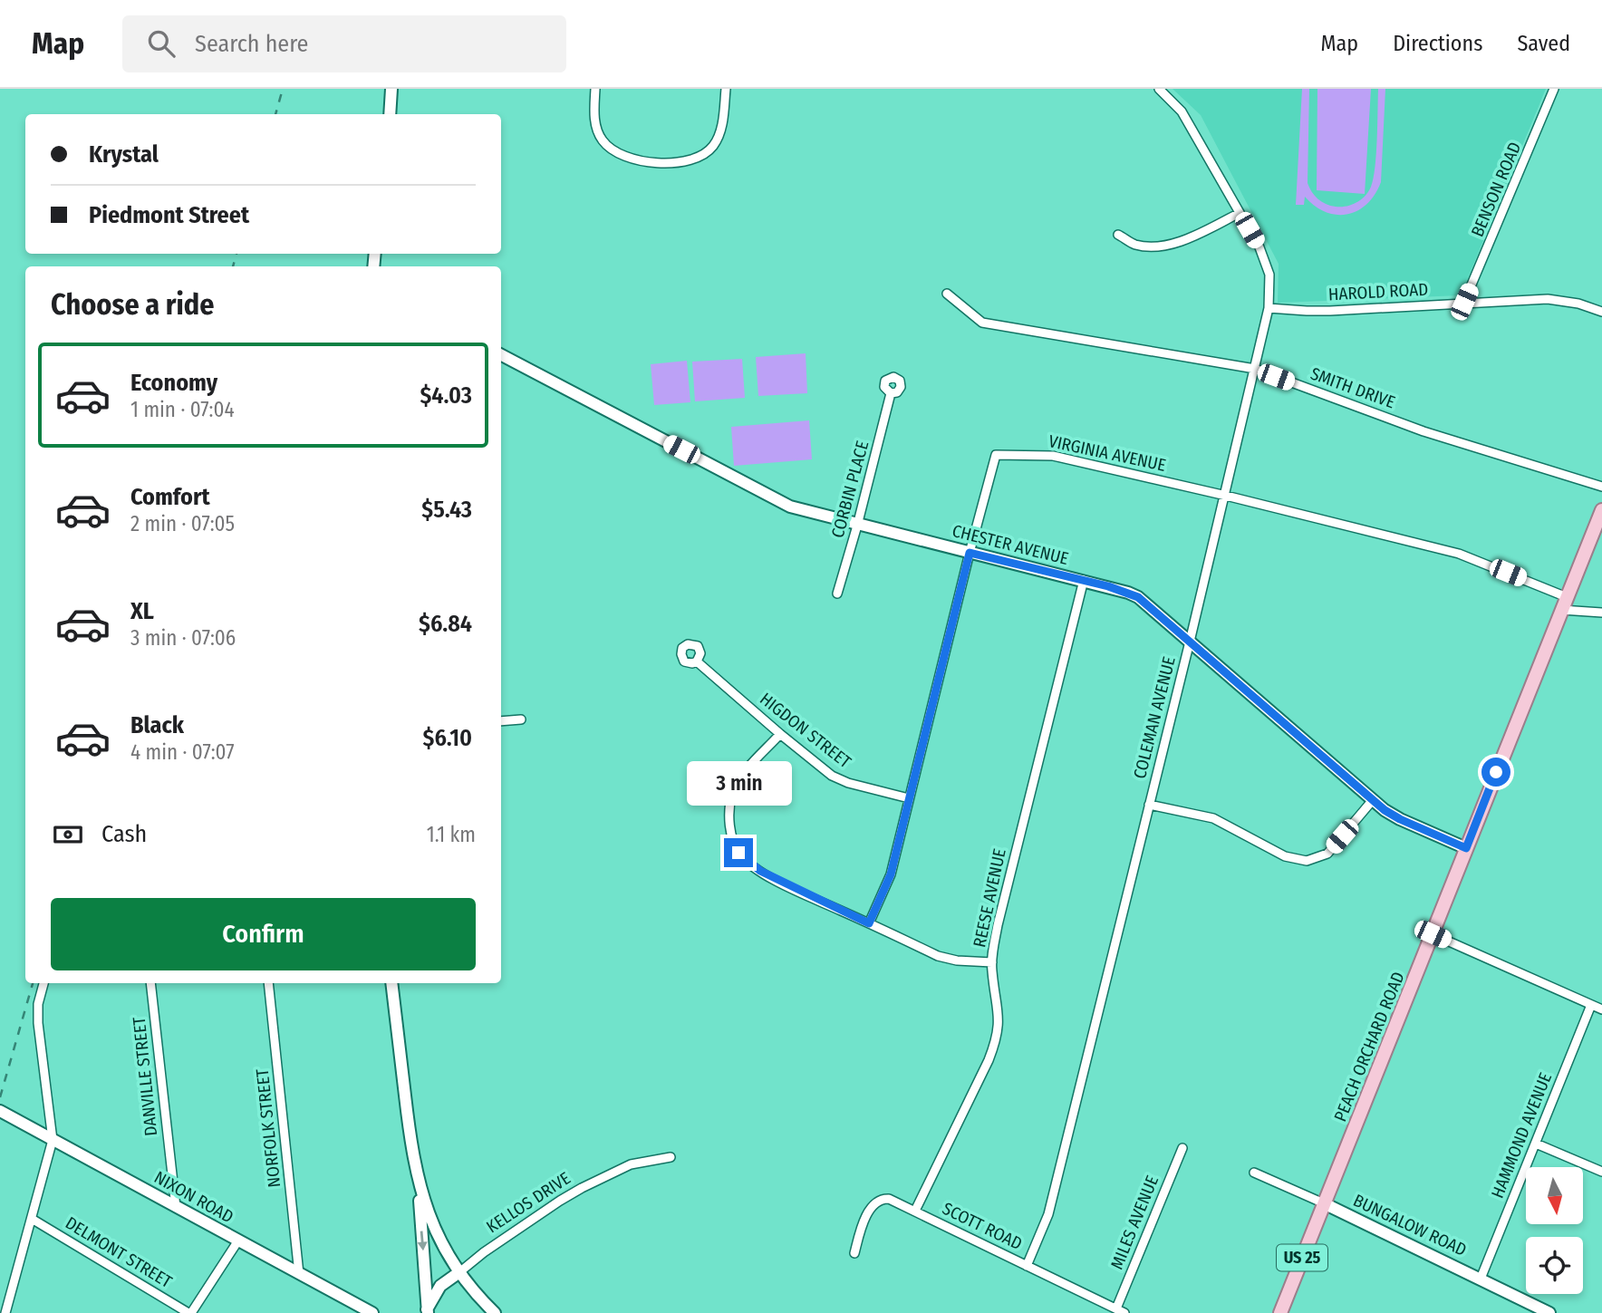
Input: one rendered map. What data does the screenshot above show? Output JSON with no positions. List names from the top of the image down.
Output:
{
  "streets": {
    "main road": ["PEACH ORCHARD ROAD", "US 25"],
    "street": [
      "BENSON ROAD",
      "HAROLD ROAD",
      "SMITH DRIVE",
      "VIRGINIA AVENUE",
      "CORBIN PLACE",
      "CHESTER AVENUE",
      "COLEMAN AVENUE",
      "HIGDON STREET",
      "REESE AVENUE",
      "DANVILLE STREET",
      "NORFOLK STREET",
      "HAMMOND AVENUE",
      "NIXON ROAD",
      "KELLOS DRIVE",
      "MILES AVENUE",
      "BUNGALOW ROAD",
      "SCOTT ROAD",
      "DELMONT STREET"
    ]
  },
  "crossings": [
    ["BENSON ROAD", "HAROLD ROAD"],
    ["HAROLD ROAD", "COLEMAN AVENUE"],
    ["SMITH DRIVE", "COLEMAN AVENUE"],
    ["VIRGINIA AVENUE", "CHESTER AVENUE"],
    ["VIRGINIA AVENUE", "COLEMAN AVENUE"],
    ["VIRGINIA AVENUE", "HIGDON STREET"],
    ["VIRGINIA AVENUE", "PEACH ORCHARD ROAD"],
    ["CORBIN PLACE", "CHESTER AVENUE"],
    ["CHESTER AVENUE", "COLEMAN AVENUE"],
    ["CHESTER AVENUE", "REESE AVENUE"],
    ["CHESTER AVENUE", "PEACH ORCHARD ROAD"],
    ["COLEMAN AVENUE", "SCOTT ROAD"],
    ["REESE AVENUE", "SCOTT ROAD"],
    ["PEACH ORCHARD ROAD", "BUNGALOW ROAD"],
    ["DANVILLE STREET", "NIXON ROAD"],
    ["NORFOLK STREET", "NIXON ROAD"],
    ["HAMMOND AVENUE", "BUNGALOW ROAD"],
    ["MILES AVENUE", "SCOTT ROAD"]
  ],
  "north": "bottom",
  "page": {
    "header": "Map",
    "search": "Search here",
    "nav": ["Map", "Directions", "Saved"],
    "banner": ["Krystal", "Piedmont Street"],
    "heading": "Choose a ride",
    "list": [
      {
        "name": "Economy",
        "note": "1 min · 07:04",
        "value": "$4.03"
      },
      {
        "name": "Comfort",
        "note": "2 min · 07:05",
        "value": "$5.43"
      },
      {
        "name": "XL",
        "note": "3 min · 07:06",
        "value": "$6.84"
      },
      {
        "name": "Black",
        "note": "4 min · 07:07",
        "value": "$6.10"
      }
    ],
    "bubble": "3 min",
    "pay": ["Cash", "1.1 km"],
    "buttons": "Confirm"
  }
}
